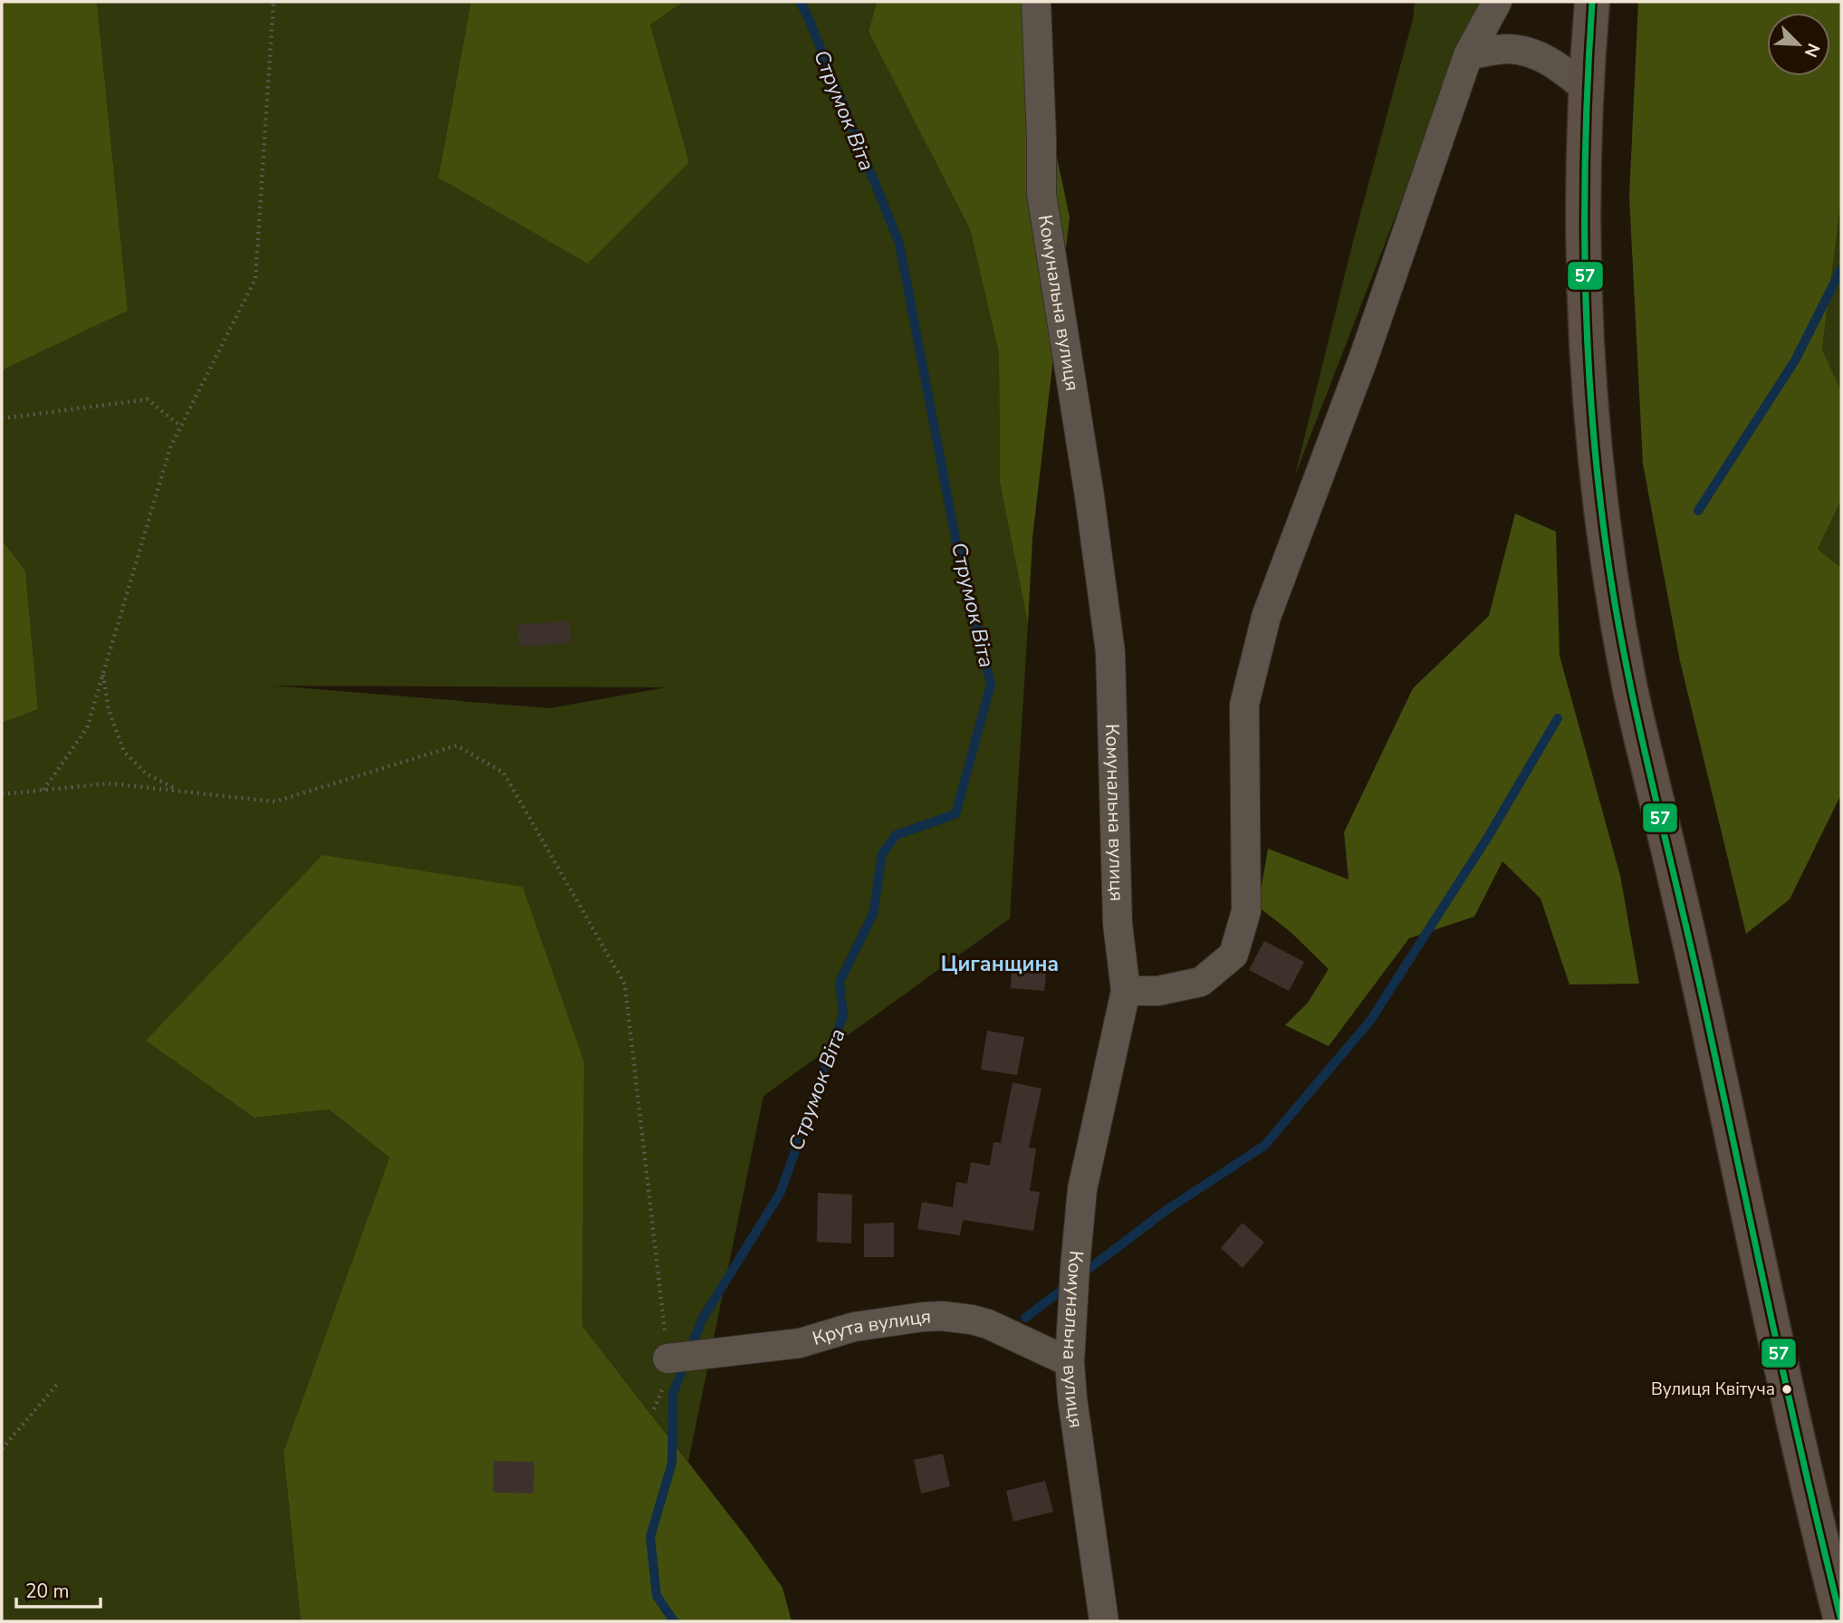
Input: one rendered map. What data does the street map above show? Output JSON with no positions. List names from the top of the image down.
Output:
{
  "streets": {
    "street": ["Комунальна вулиця", "Крута вулиця"]
  },
  "crossings": [
    ["Комунальна вулиця", "Крута вулиця"]
  ],
  "districts": ["Циганщина"],
  "water": ["Струмок Віта"],
  "places": ["Вулиця Квітуча"],
  "lines": ["transit line 57"],
  "scale_bar": "20 m",
  "north": "bottom right"
}
